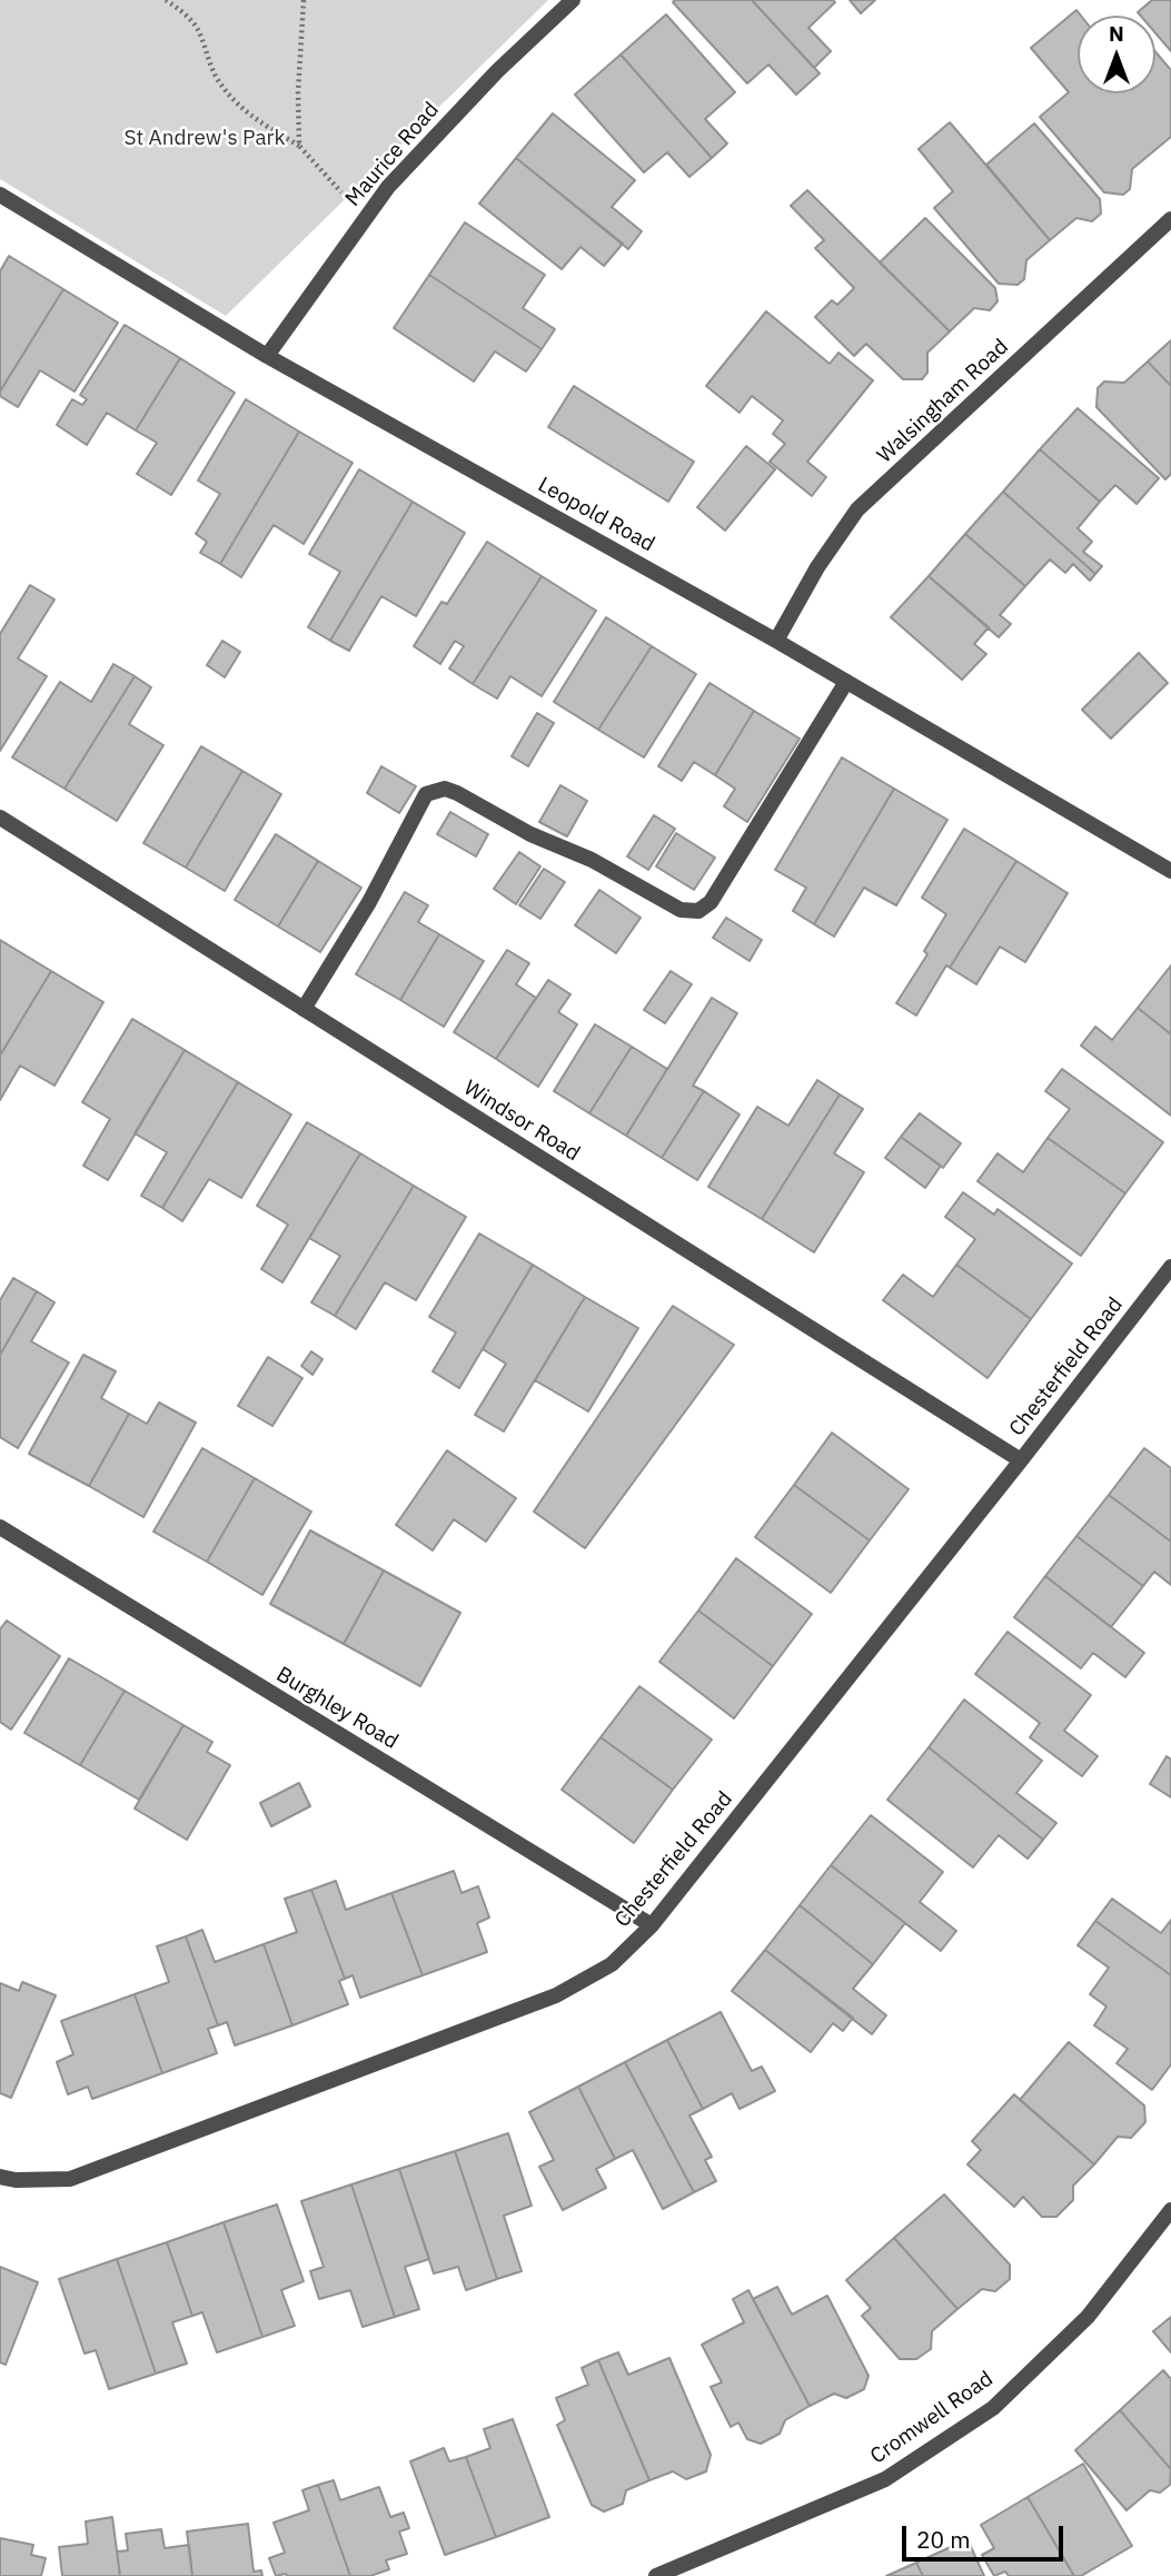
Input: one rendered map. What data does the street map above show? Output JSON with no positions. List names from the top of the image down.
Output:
{
  "streets": {
    "street": [
      "Maurice Road",
      "Walsingham Road",
      "Leopold Road",
      "Windsor Road",
      "Chesterfield Road",
      "Burghley Road",
      "Cromwell Road"
    ]
  },
  "crossings": [
    ["Maurice Road", "Leopold Road"],
    ["Walsingham Road", "Leopold Road"],
    ["Windsor Road", "Chesterfield Road"],
    ["Chesterfield Road", "Burghley Road"]
  ],
  "parks": ["St Andrew's Park"],
  "scale_bar": "20 m",
  "north": "top"
}
